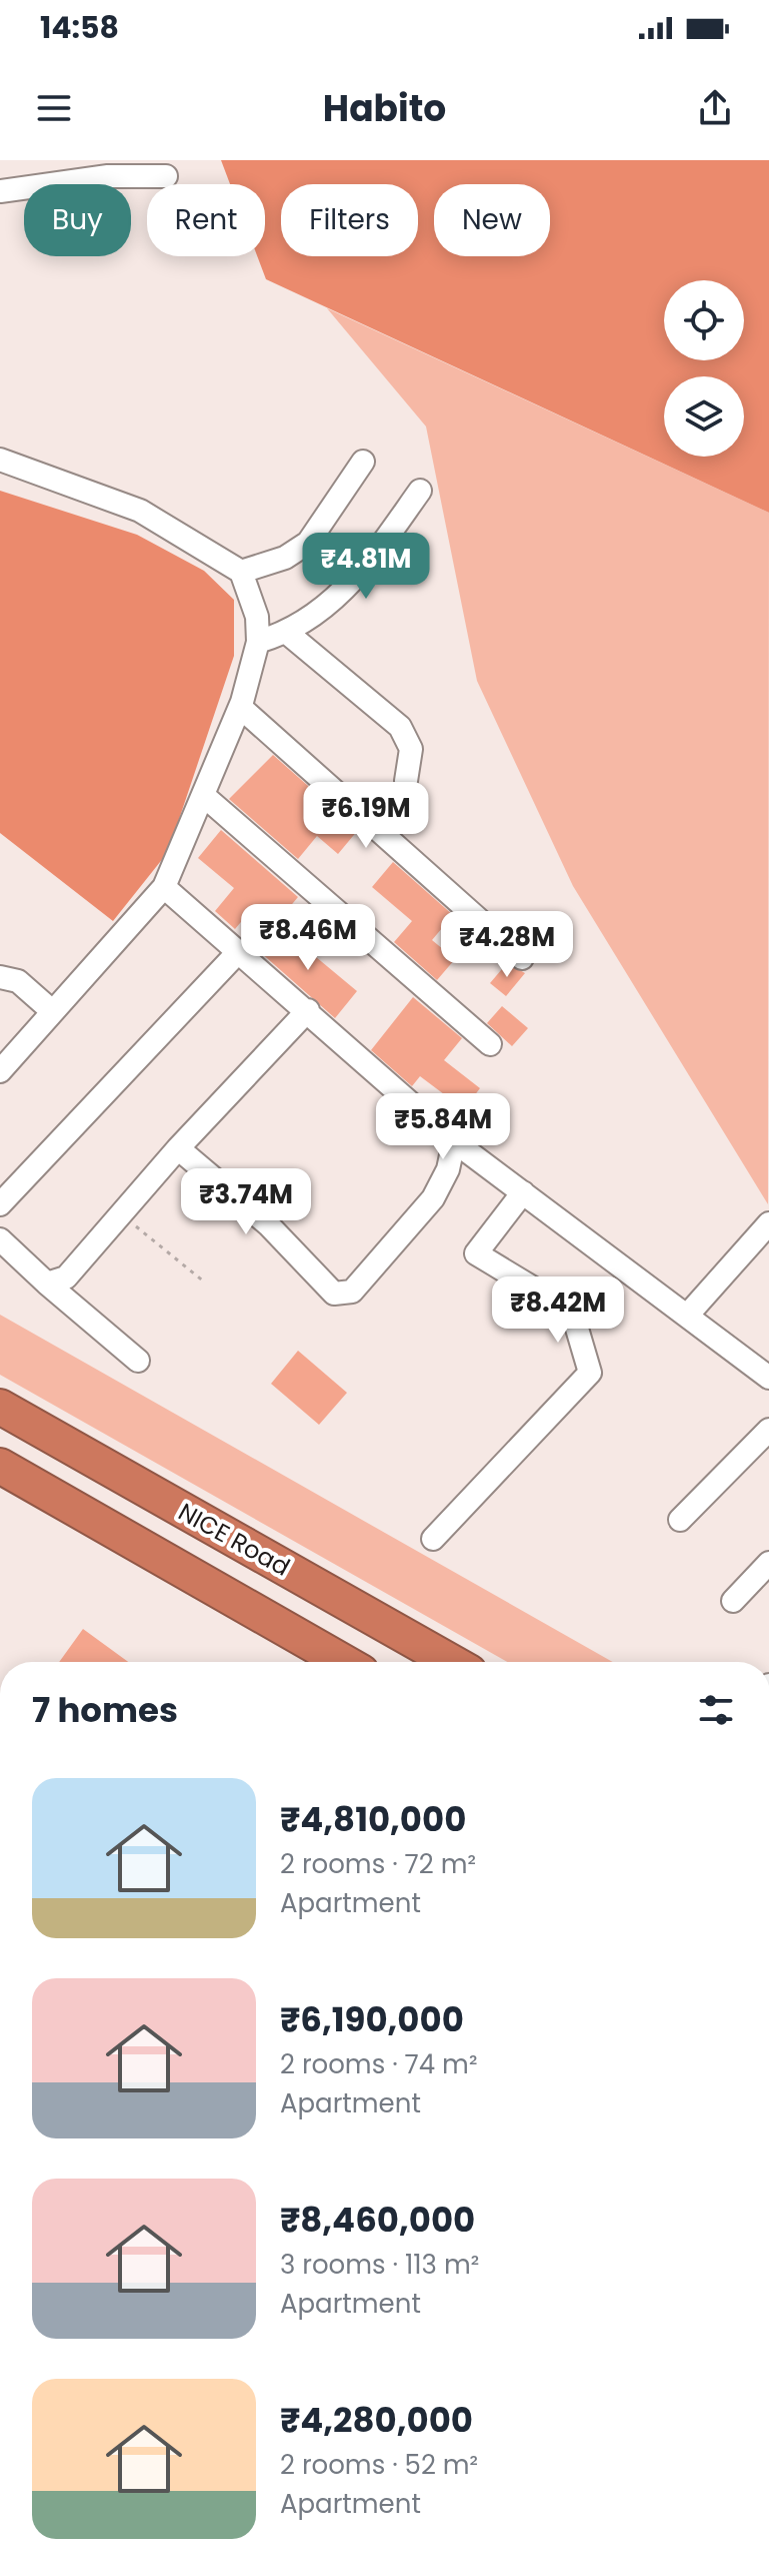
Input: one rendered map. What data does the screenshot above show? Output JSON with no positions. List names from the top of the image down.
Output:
{
  "streets": {
    "highway": ["NICE Road"]
  },
  "page": {
    "status": "14:58",
    "header": "Habito",
    "chip": [
      "Buy",
      "Rent",
      "Filters",
      "New"
    ],
    "price": [
      "₹4.81M",
      "₹6.19M",
      "₹8.46M",
      "₹4.28M",
      "₹5.84M",
      "₹3.74M",
      "₹8.42M"
    ],
    "heading": "7 homes",
    "list": [
      {
        "name": "₹4,810,000",
        "note": "2 rooms · 72 m² · Apartment"
      },
      {
        "name": "₹6,190,000",
        "note": "2 rooms · 74 m² · Apartment"
      },
      {
        "name": "₹8,460,000",
        "note": "3 rooms · 113 m² · Apartment"
      },
      {
        "name": "₹4,280,000",
        "note": "2 rooms · 52 m² · Apartment"
      }
    ]
  }
}
